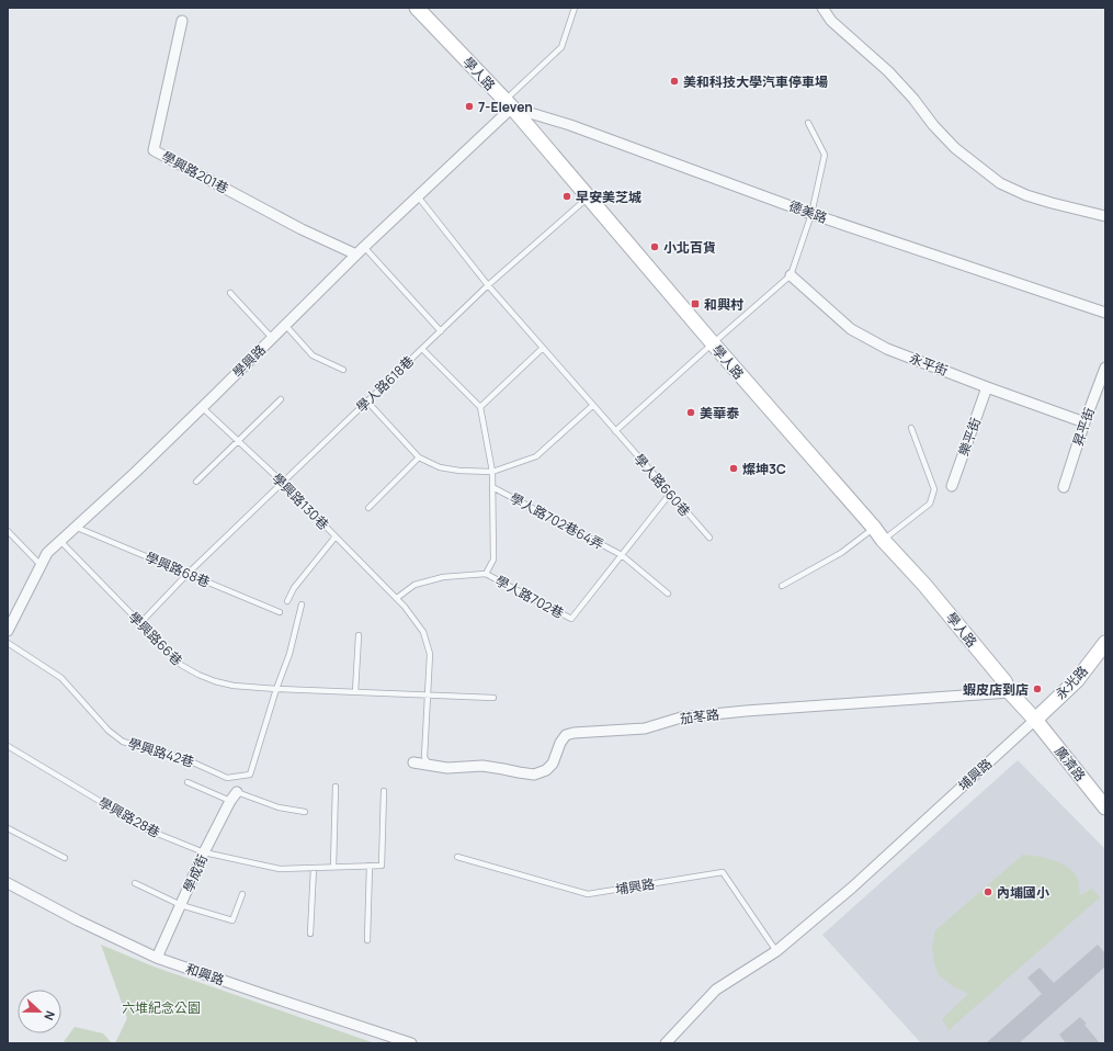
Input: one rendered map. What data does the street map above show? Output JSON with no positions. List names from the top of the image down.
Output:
{
  "streets": {
    "main road": ["學人路", "永光路", "廣濟路"],
    "street": [
      "學興路201巷",
      "德美路",
      "學興路",
      "永平街",
      "昇平街",
      "樂平街",
      "茄苳路",
      "埔興路",
      "學成街",
      "和興路"
    ],
    "lane": [
      "學人路618巷",
      "學人路660巷",
      "學興路130巷",
      "學人路702巷64弄",
      "學興路68巷",
      "學人路702巷",
      "學興路66巷",
      "學興路42巷",
      "學興路28巷"
    ]
  },
  "crossings": [
    ["學人路", "德美路"],
    ["學人路", "學興路"],
    ["學人路", "學人路618巷"],
    ["學人路", "永光路"],
    ["學人路", "茄苳路"],
    ["學人路", "廣濟路"],
    ["學人路", "埔興路"],
    ["學興路201巷", "學興路"],
    ["德美路", "學興路"],
    ["學興路", "學興路130巷"],
    ["學興路", "學興路68巷"],
    ["學興路", "學興路66巷"],
    ["永平街", "昇平街"],
    ["永平街", "樂平街"],
    ["學人路618巷", "學人路660巷"],
    ["學人路618巷", "學興路130巷"],
    ["學人路618巷", "學興路68巷"],
    ["學人路618巷", "學興路66巷"],
    ["學人路660巷", "學人路702巷"],
    ["學興路130巷", "學興路66巷"],
    ["學興路130巷", "茄苳路"],
    ["學人路702巷64弄", "學人路702巷"],
    ["學興路66巷", "學興路42巷"],
    ["永光路", "廣濟路"],
    ["永光路", "埔興路"],
    ["廣濟路", "埔興路"],
    ["學興路28巷", "學成街"],
    ["學成街", "和興路"]
  ],
  "parks": ["六堆紀念公園"],
  "places": {
    "other": [
      "美和科技大學汽車停車場",
      "7-Eleven",
      "早安美芝城",
      "小北百貨",
      "美華泰",
      "燦坤3C",
      "蝦皮店到店",
      "內埔國小"
    ],
    "transit": ["和興村"]
  },
  "north": "right"
}
